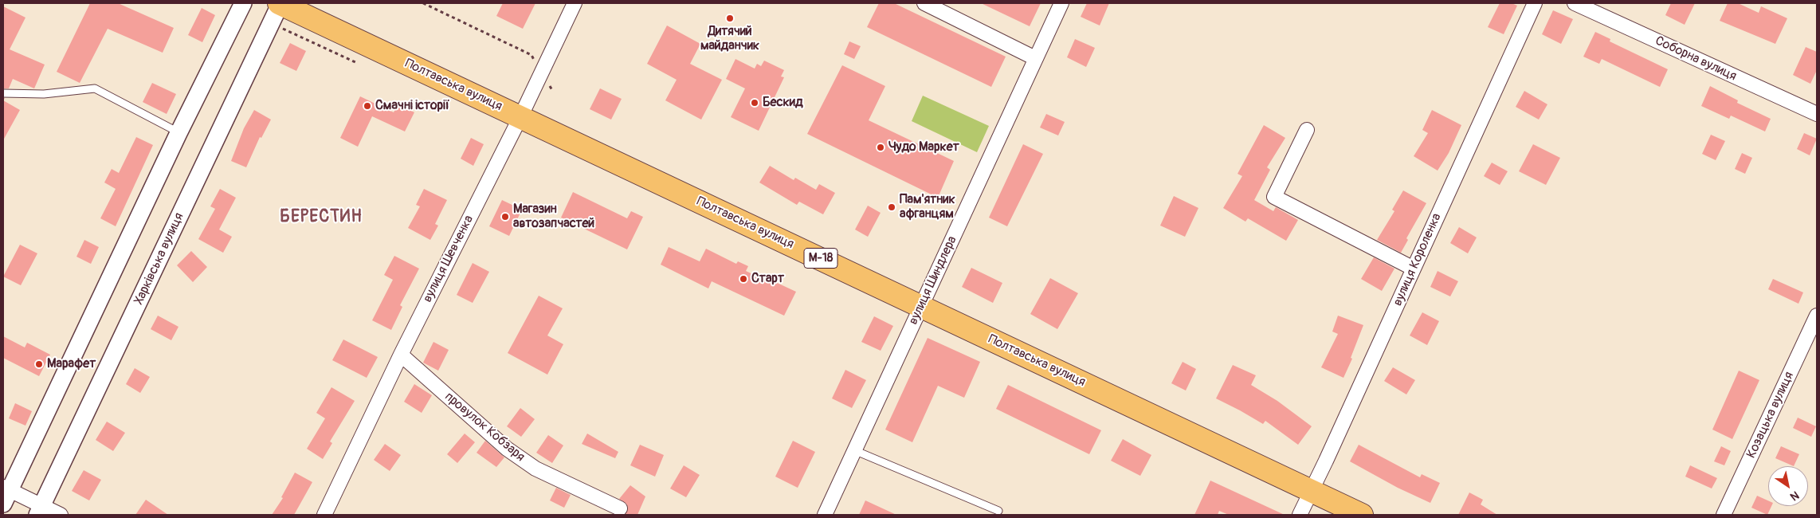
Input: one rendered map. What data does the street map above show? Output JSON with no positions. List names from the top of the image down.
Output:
{
  "streets": {
    "highway": ["Полтавська вулиця", "М-18"],
    "street": [
      "Соборна вулиця",
      "Харківська вулиця",
      "вулиця Шевченка",
      "вулиця Короленка",
      "вулиця Шиндлера",
      "Козацька вулиця",
      "провулок Кобзаря"
    ]
  },
  "crossings": [
    ["Полтавська вулиця", "Харківська вулиця"],
    ["Полтавська вулиця", "вулиця Шевченка"],
    ["Полтавська вулиця", "вулиця Короленка"],
    ["Полтавська вулиця", "вулиця Шиндлера"],
    ["вулиця Шевченка", "провулок Кобзаря"]
  ],
  "districts": ["БЕРЕСТИН"],
  "places": [
    "Дитячий майданчик",
    "Бескид",
    "Смачні історії",
    "Чудо Маркет",
    "Пам'ятник афганцям",
    "Магазин автозапчастей",
    "Старт",
    "Марафет"
  ],
  "north": "bottom right"
}
